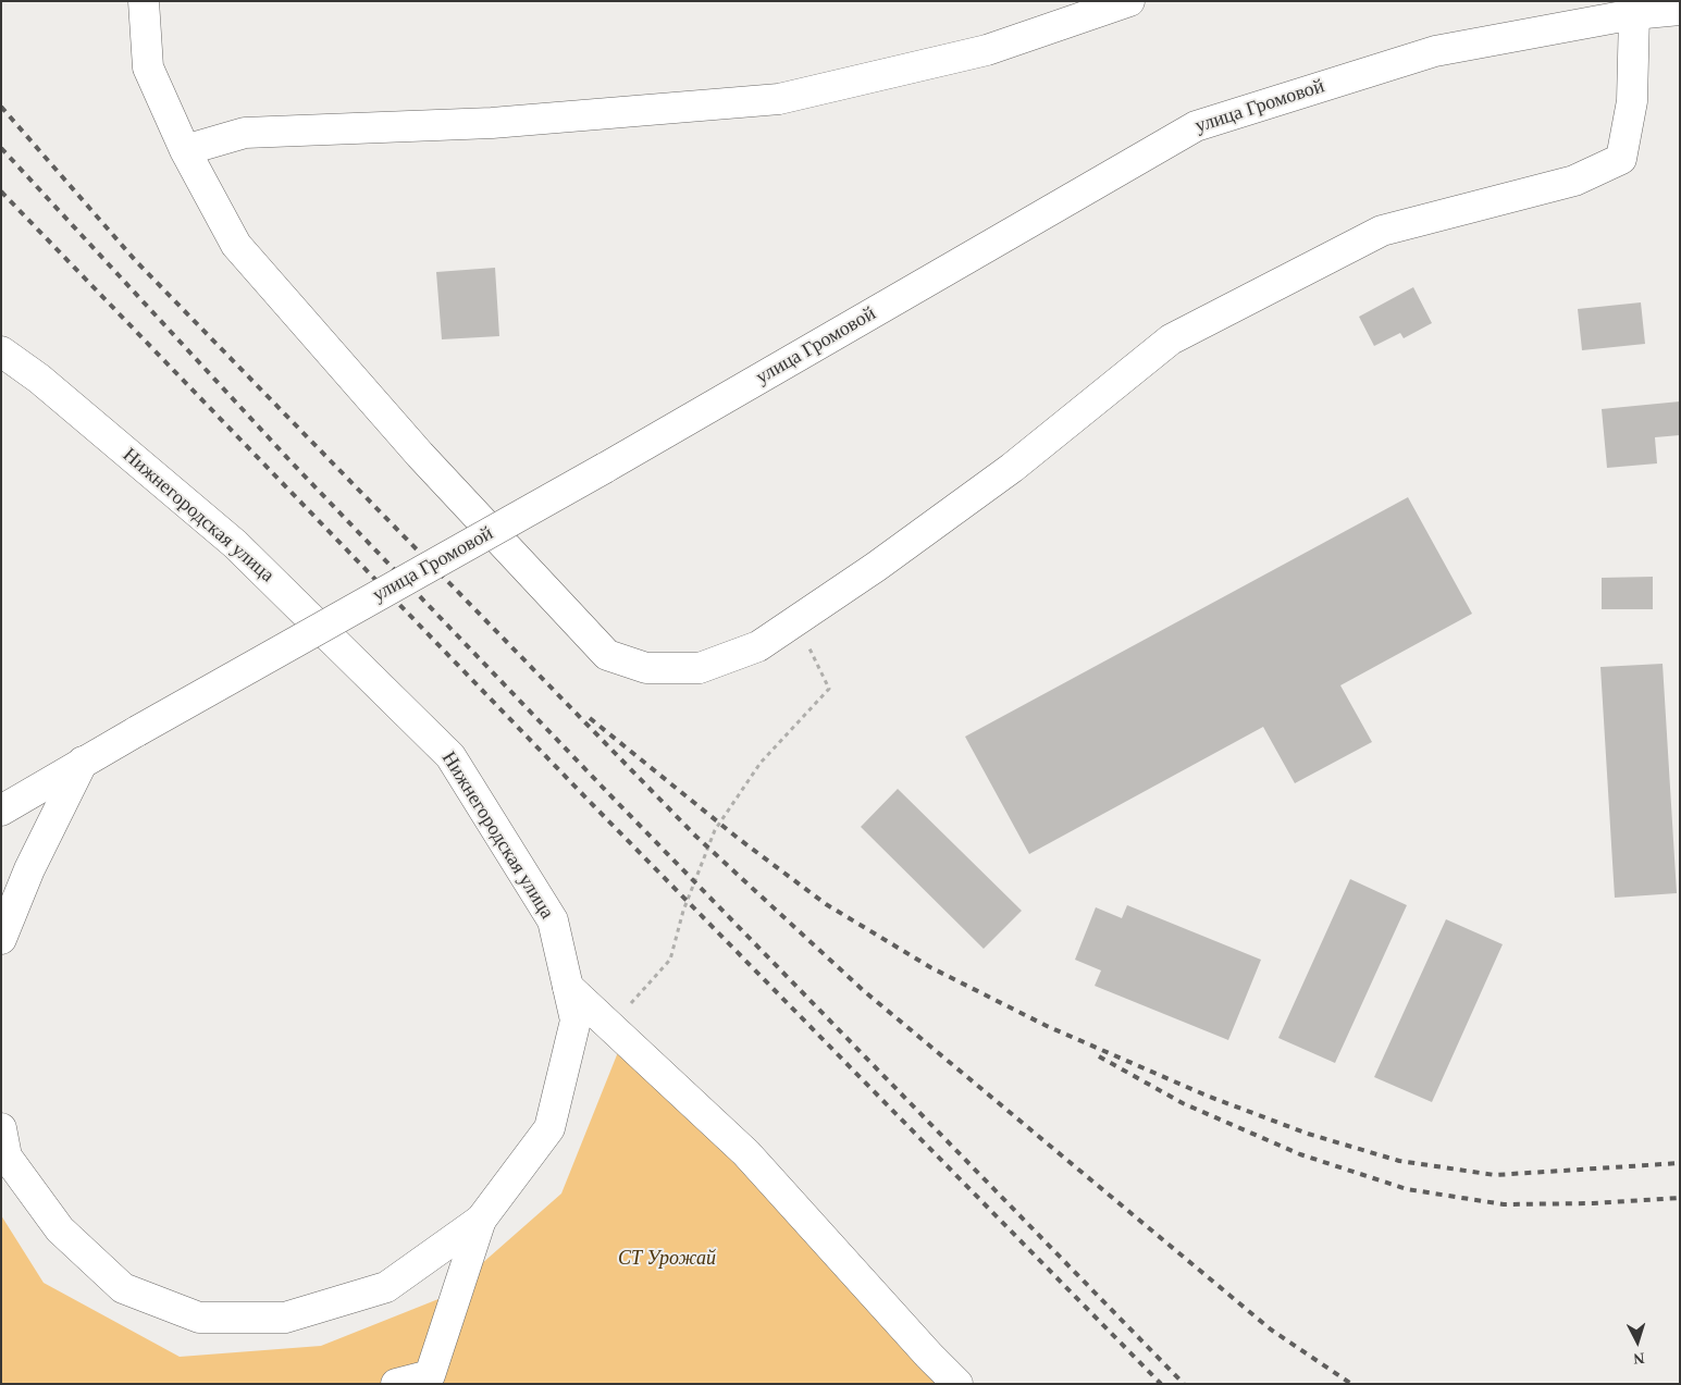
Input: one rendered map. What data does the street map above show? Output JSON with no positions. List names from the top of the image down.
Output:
{
  "streets": {
    "street": ["улица Громовой", "Нижнегородская улица"]
  },
  "parks": ["СТ Урожай"],
  "north": "bottom"
}
